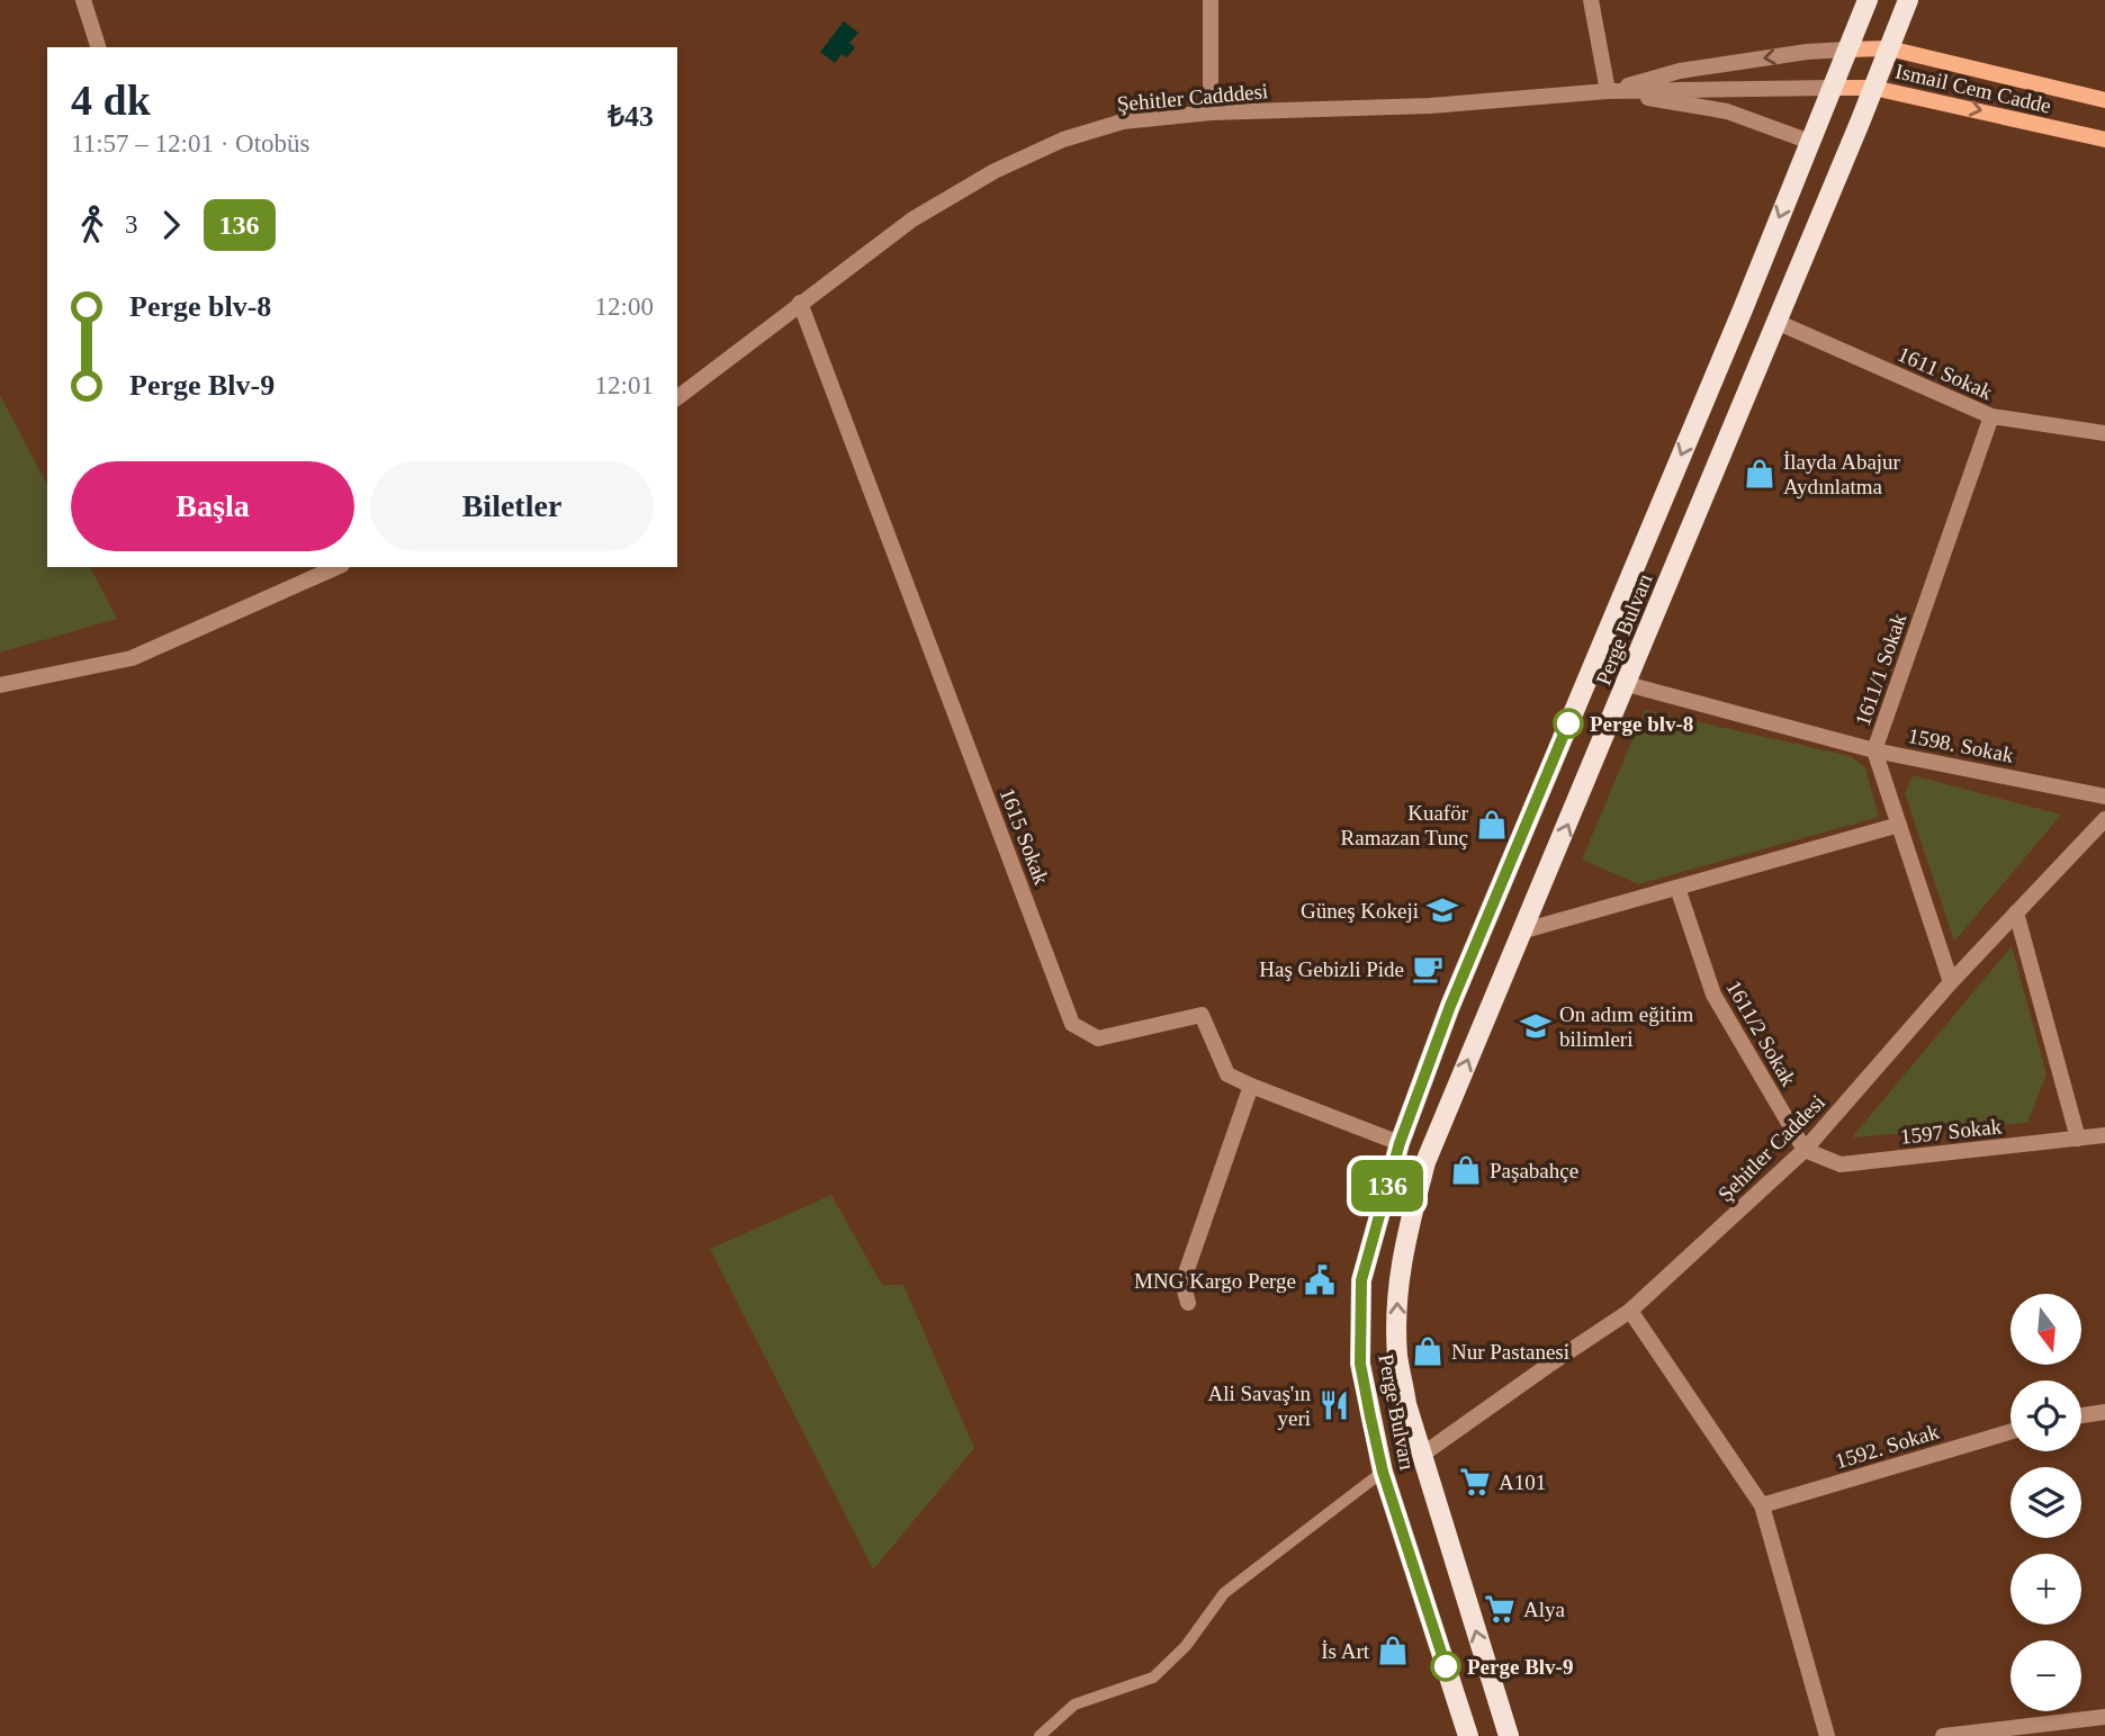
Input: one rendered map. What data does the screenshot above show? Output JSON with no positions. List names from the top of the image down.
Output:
{
  "streets": {
    "main road": ["Ismail Cem Cadde", "Perge Bulvarı"],
    "street": [
      "Şehitler Cadddesi",
      "1611 Sokak",
      "1611/1 Sokak",
      "1598. Sokak",
      "1615 Sokak",
      "1611/2 Sokak",
      "1597 Sokak",
      "Şehitler Caddesi",
      "1592. Sokak"
    ]
  },
  "crossings": [
    ["Ismail Cem Cadde", "Perge Bulvarı"],
    ["Şehitler Cadddesi", "1615 Sokak"],
    ["1611 Sokak", "Perge Bulvarı"],
    ["1611 Sokak", "1611/1 Sokak"],
    ["Perge Bulvarı", "1598. Sokak"],
    ["Perge Bulvarı", "1615 Sokak"],
    ["Perge Bulvarı", "Şehitler Caddesi"],
    ["1611/1 Sokak", "1598. Sokak"],
    ["1611/1 Sokak", "Şehitler Caddesi"],
    ["1611/2 Sokak", "1597 Sokak"],
    ["1611/2 Sokak", "Şehitler Caddesi"],
    ["1597 Sokak", "Şehitler Caddesi"]
  ],
  "places": {
    "shop": [
      "İlayda Abajur Aydınlatma",
      "Kuaför Ramazan Tunç",
      "Paşabahçe",
      "Nur Pastanesi",
      "İs Art"
    ],
    "other": ["Perge blv-8", "Perge Blv-9"],
    "school or university": ["Güneş Kokeji", "On adım eğitim bilimleri"],
    "cafe": ["Haş Gebizli Pide"],
    "public building": ["MNG Kargo Perge"],
    "restaurant": ["Ali Savaş'ın yeri"],
    "supermarket": ["A101", "Alya"]
  },
  "lines": ["bus line 136"],
  "north": "bottom",
  "page": {
    "on_map": "136",
    "heading": ["4 dk", "11:57 – 12:01 · Otobüs", "₺43"],
    "legs": ["3", "136"],
    "list": [
      {
        "name": "Perge blv-8",
        "value": "12:00"
      },
      {
        "name": "Perge Blv-9",
        "value": "12:01"
      }
    ],
    "buttons": ["Başla", "Biletler"],
    "map_buttons": ["+", "−"]
  }
}
